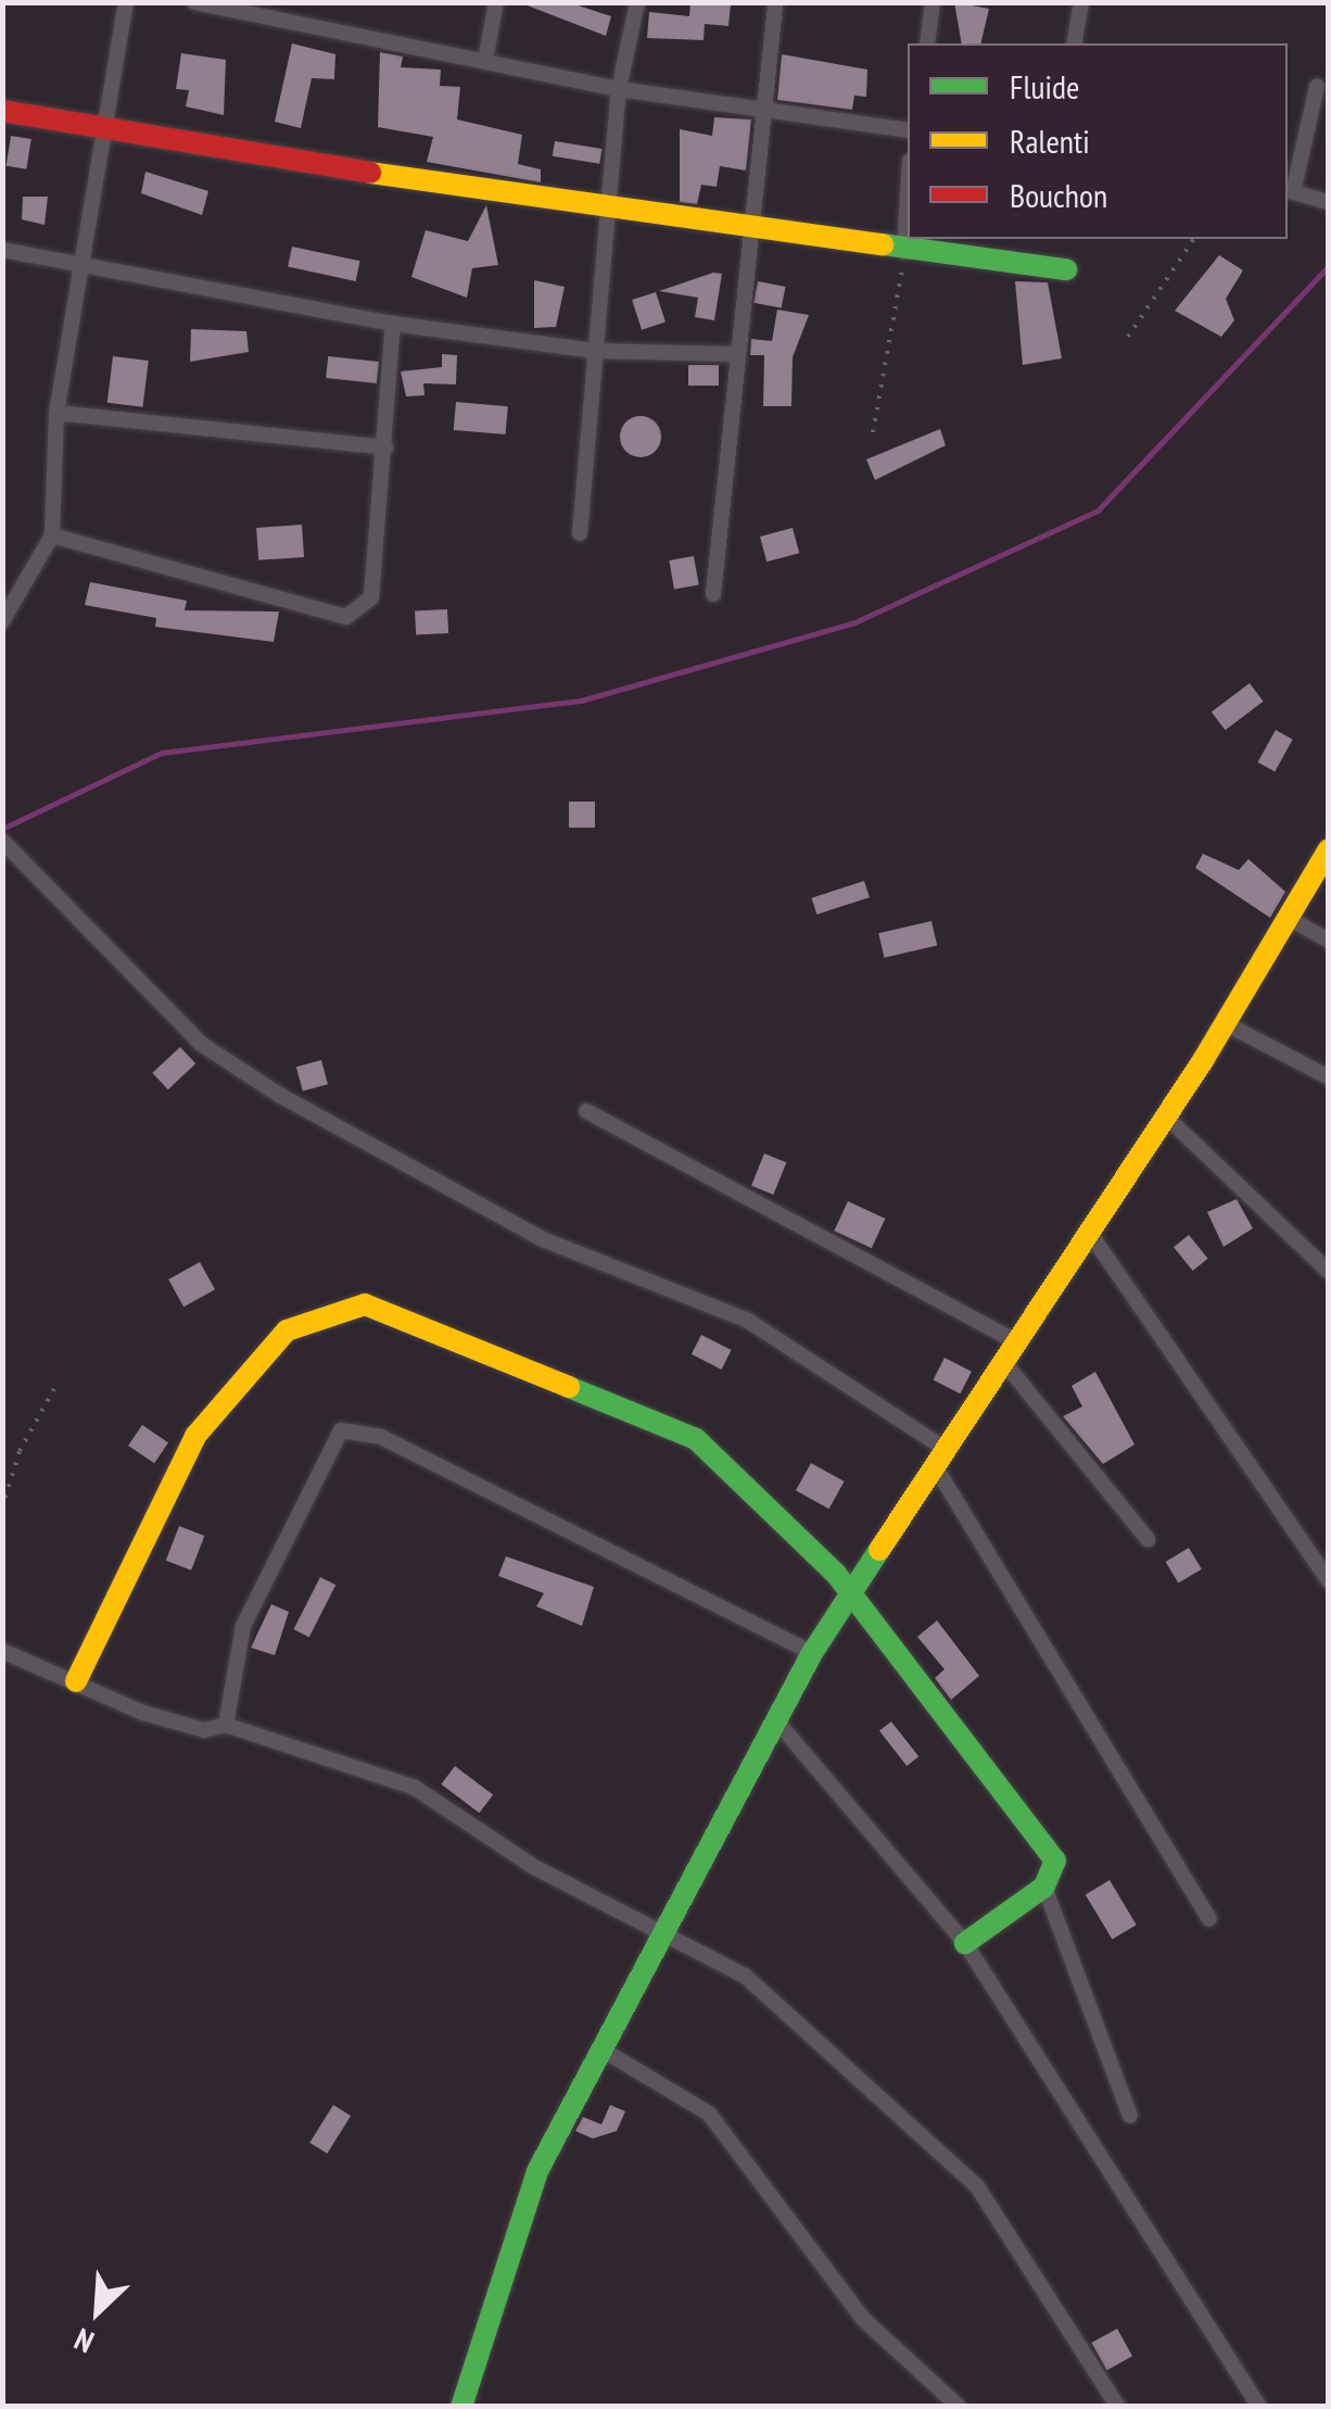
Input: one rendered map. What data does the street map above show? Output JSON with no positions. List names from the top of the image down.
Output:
{
  "legend": ["Fluide", "Ralenti", "Bouchon"],
  "north": "bottom left"
}
